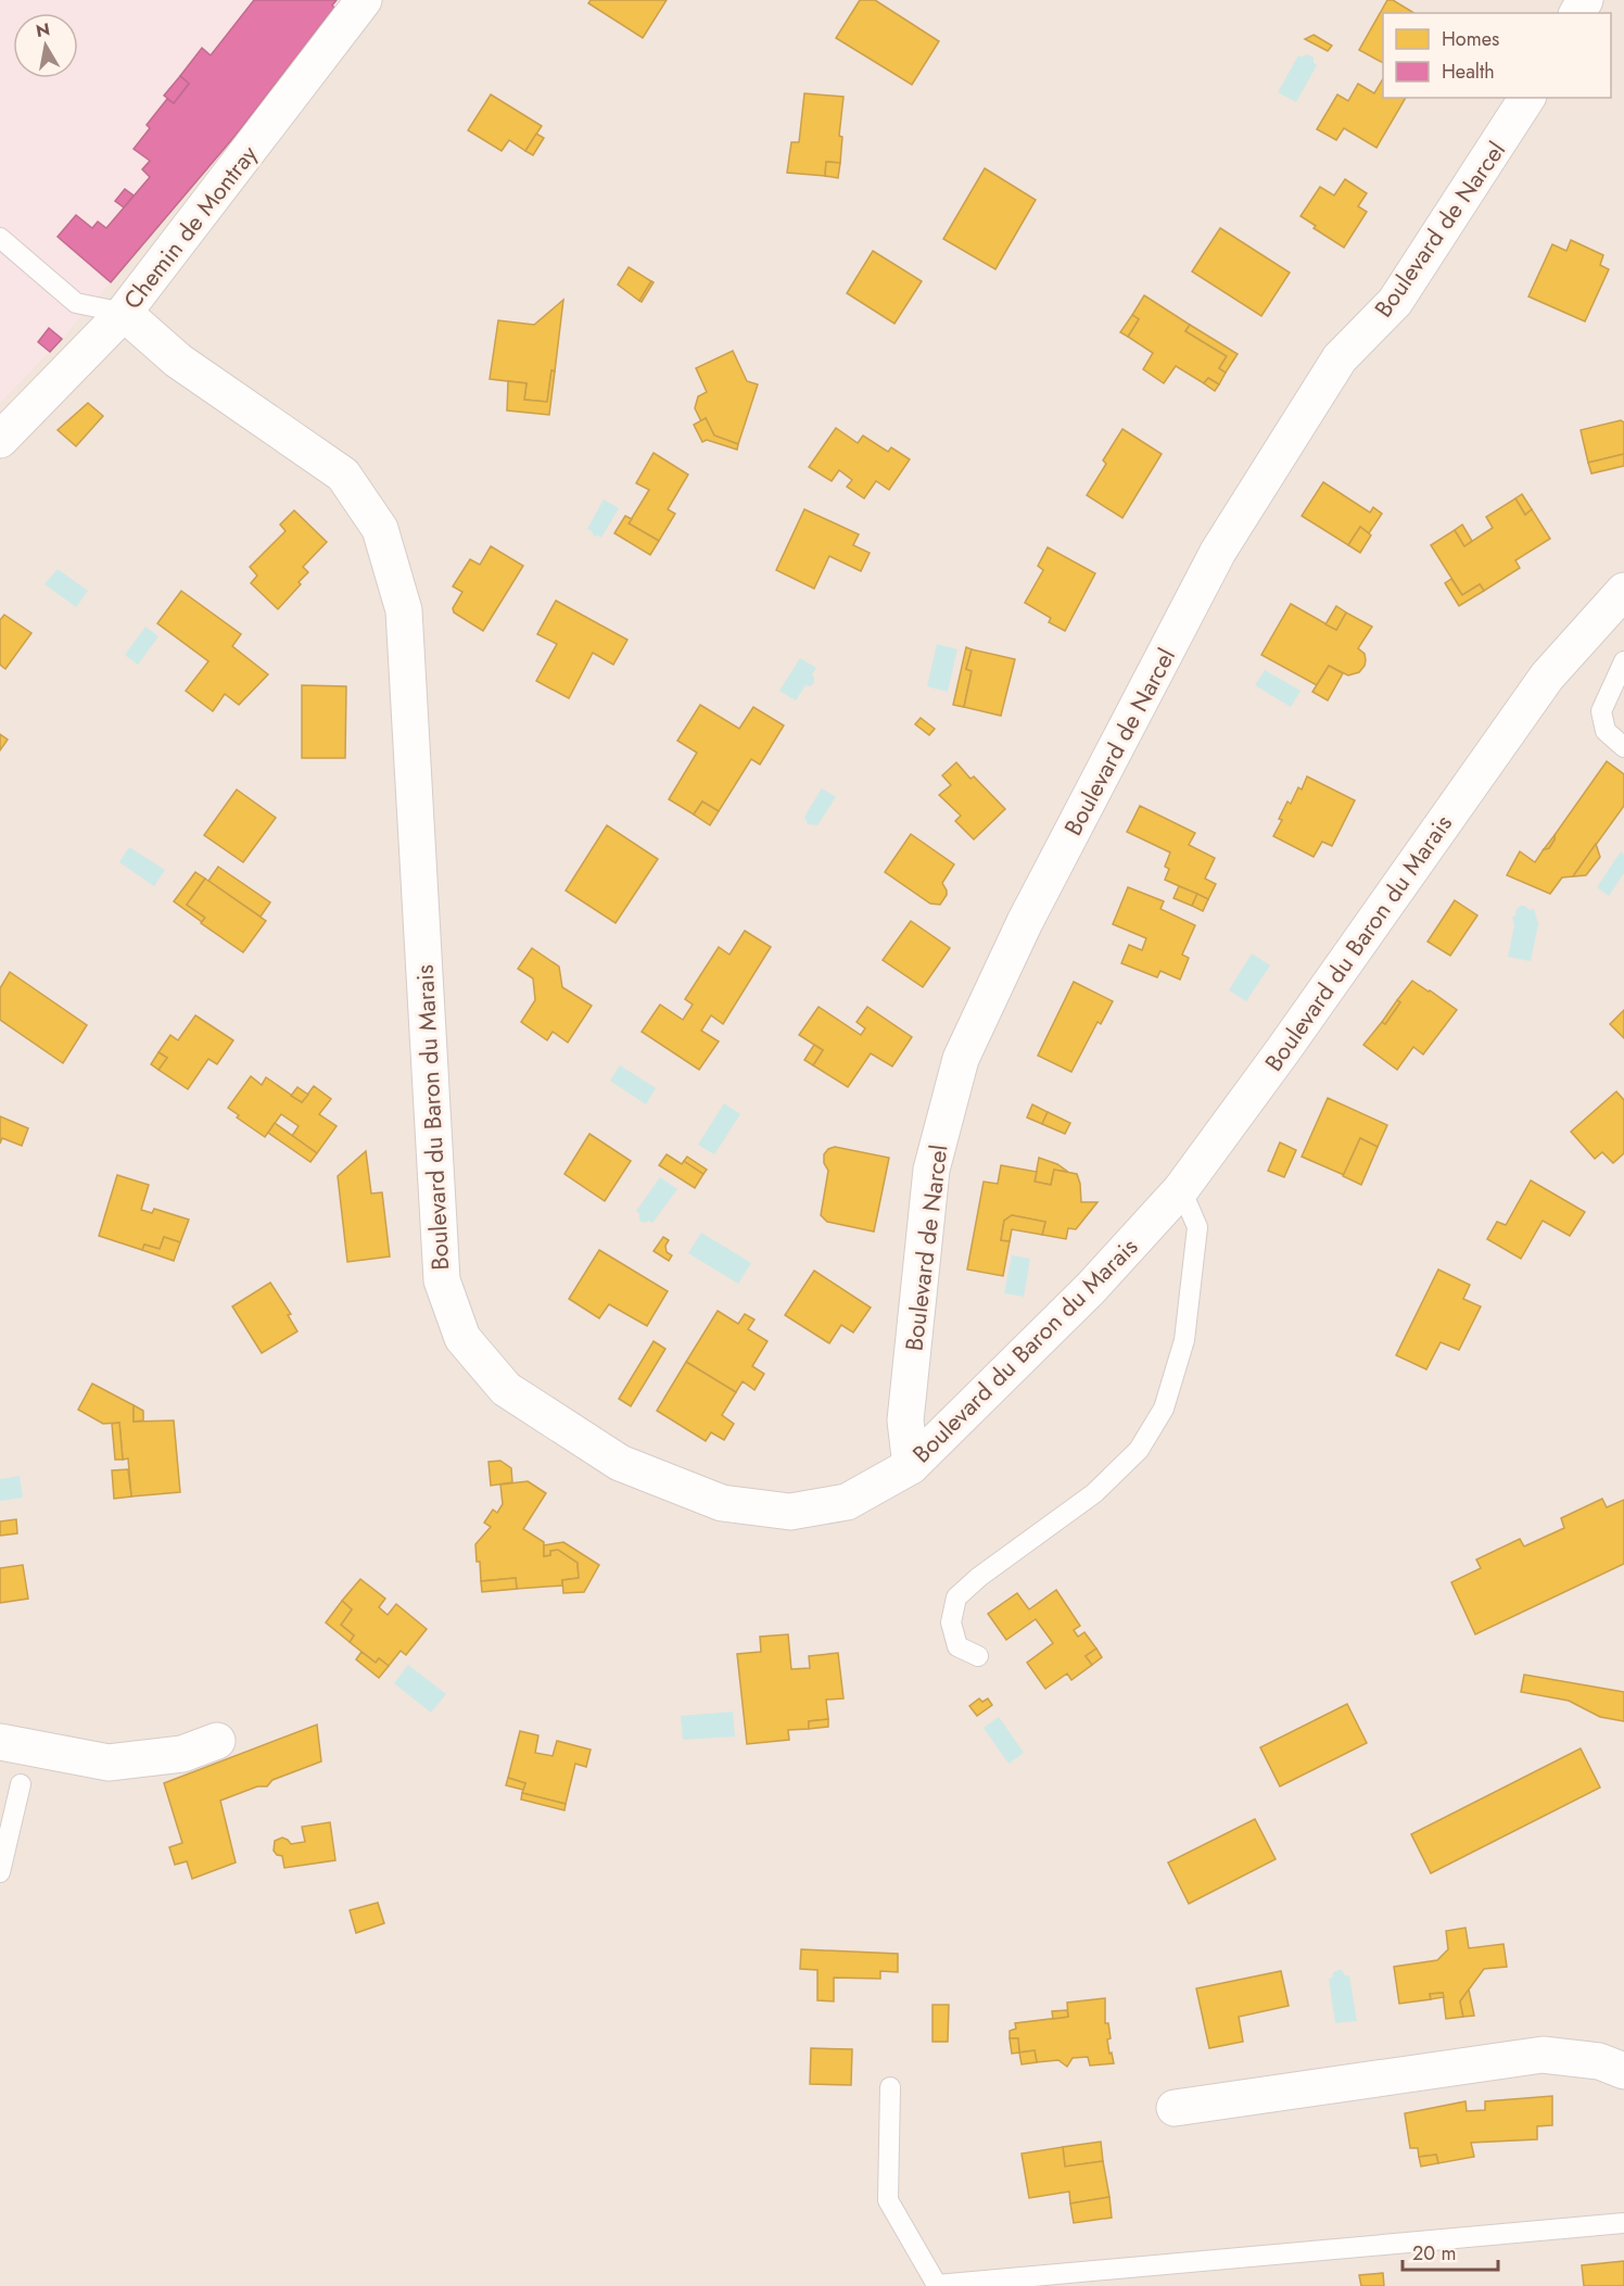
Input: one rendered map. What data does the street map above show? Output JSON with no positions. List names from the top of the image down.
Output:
{
  "streets": {
    "street": ["Chemin de Montray", "Boulevard de Narcel", "Boulevard du Baron du Marais"]
  },
  "crossings": [
    ["Chemin de Montray", "Boulevard du Baron du Marais"],
    ["Boulevard de Narcel", "Boulevard du Baron du Marais"]
  ],
  "legend": ["Homes", "Health"],
  "scale_bar": "20 m",
  "north": "top"
}
